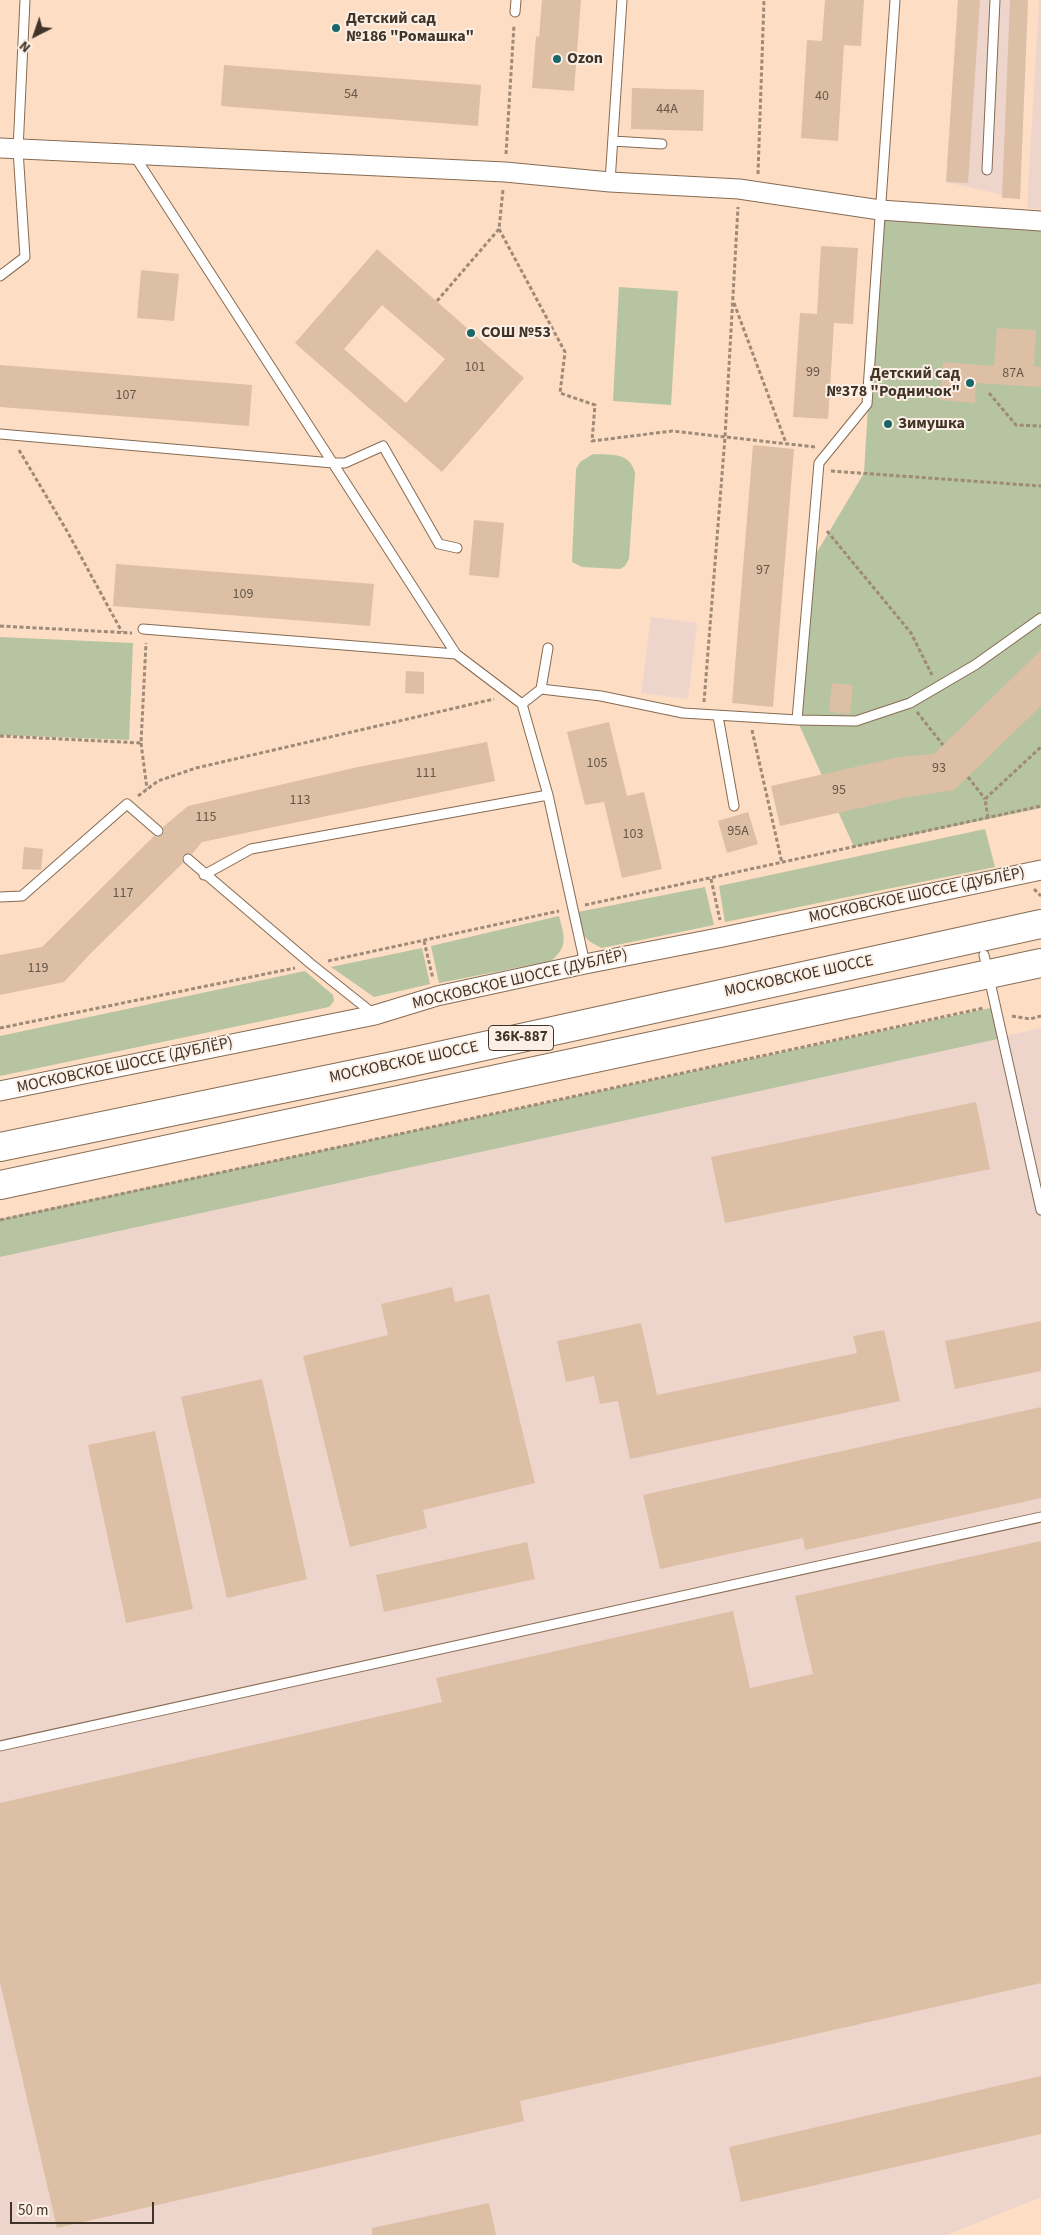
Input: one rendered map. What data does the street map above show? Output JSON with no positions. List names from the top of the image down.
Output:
{
  "streets": {
    "main road": ["МОСКОВСКОЕ ШОССЕ", "36К-887"],
    "street": ["МОСКОВСКОЕ ШОССЕ (ДУБЛЁР)"]
  },
  "places": [
    "Детский сад №186 \"Ромашка\"",
    "Ozon",
    "СОШ №53",
    "Детский сад №378 \"Родничок\"",
    "Зимушка"
  ],
  "house_numbers": [
    "54",
    "40",
    "44А",
    "101",
    "99",
    "87А",
    "107",
    "97",
    "109",
    "105",
    "93",
    "111",
    "95",
    "113",
    "115",
    "95А",
    "103",
    "117",
    "119"
  ],
  "scale_bar": "50 m",
  "north": "bottom left"
}
